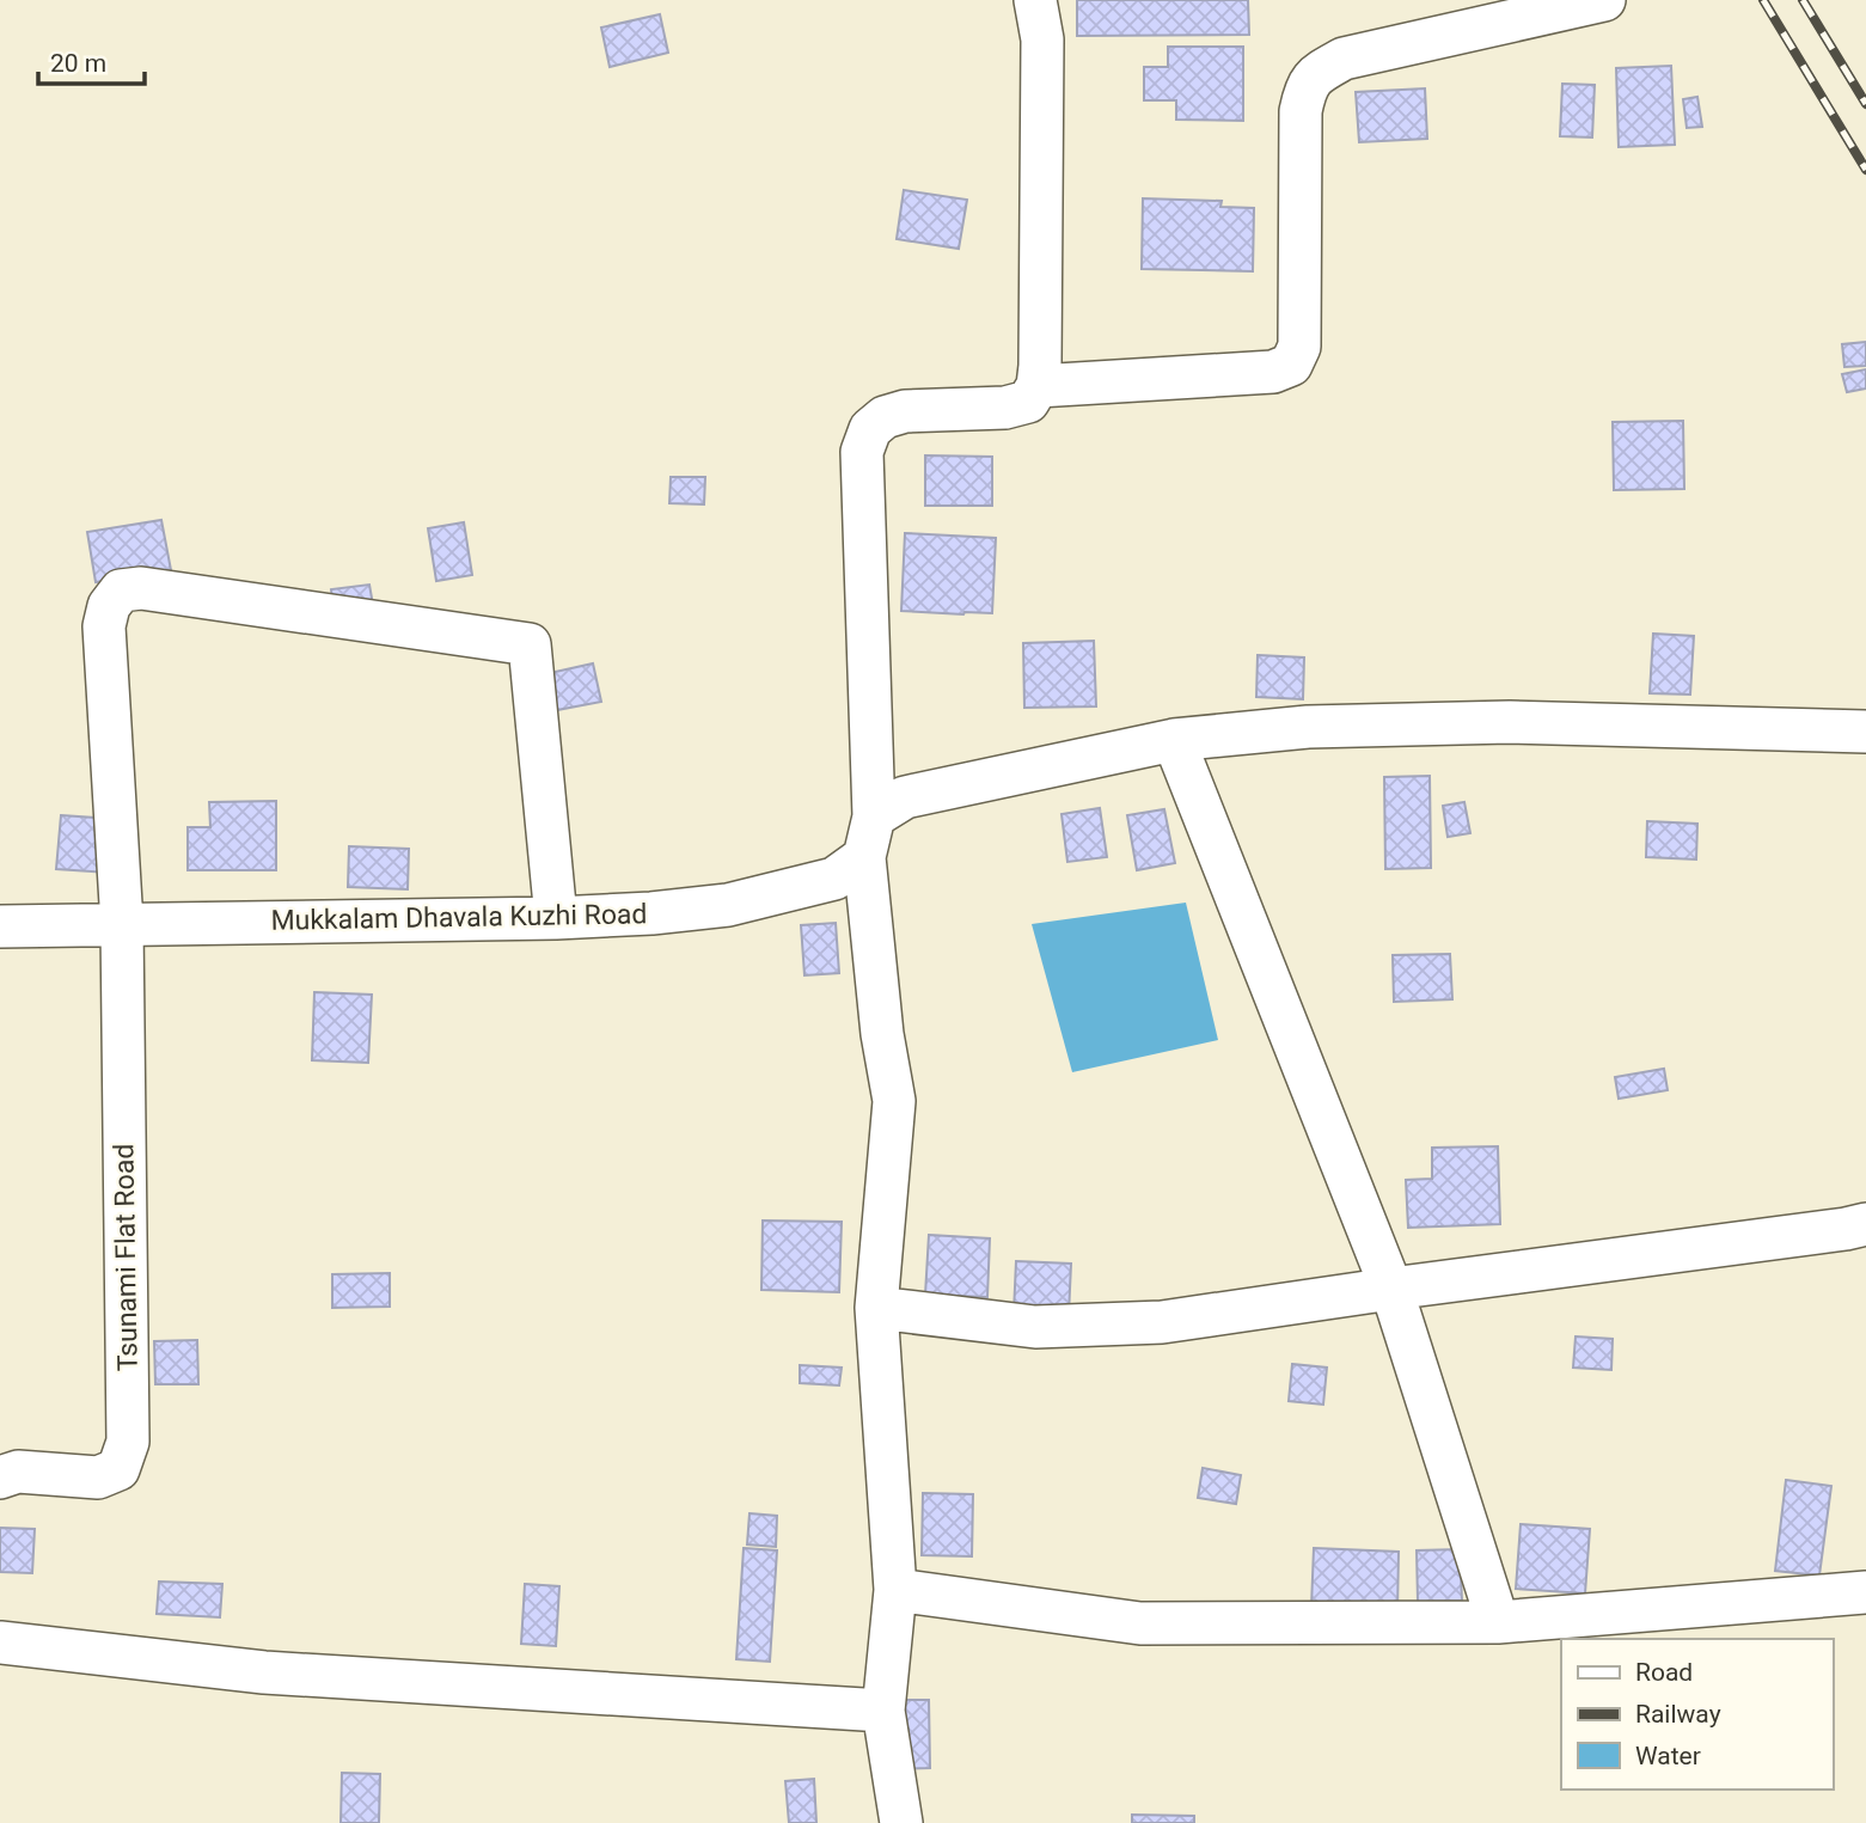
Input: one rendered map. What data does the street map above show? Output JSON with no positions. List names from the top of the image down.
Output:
{
  "streets": {
    "street": ["Mukkalam Dhavala Kuzhi Road", "Tsunami Flat Road"]
  },
  "crossings": [
    ["Mukkalam Dhavala Kuzhi Road", "Tsunami Flat Road"]
  ],
  "legend": ["Road", "Railway", "Water"],
  "scale_bar": "20 m"
}
